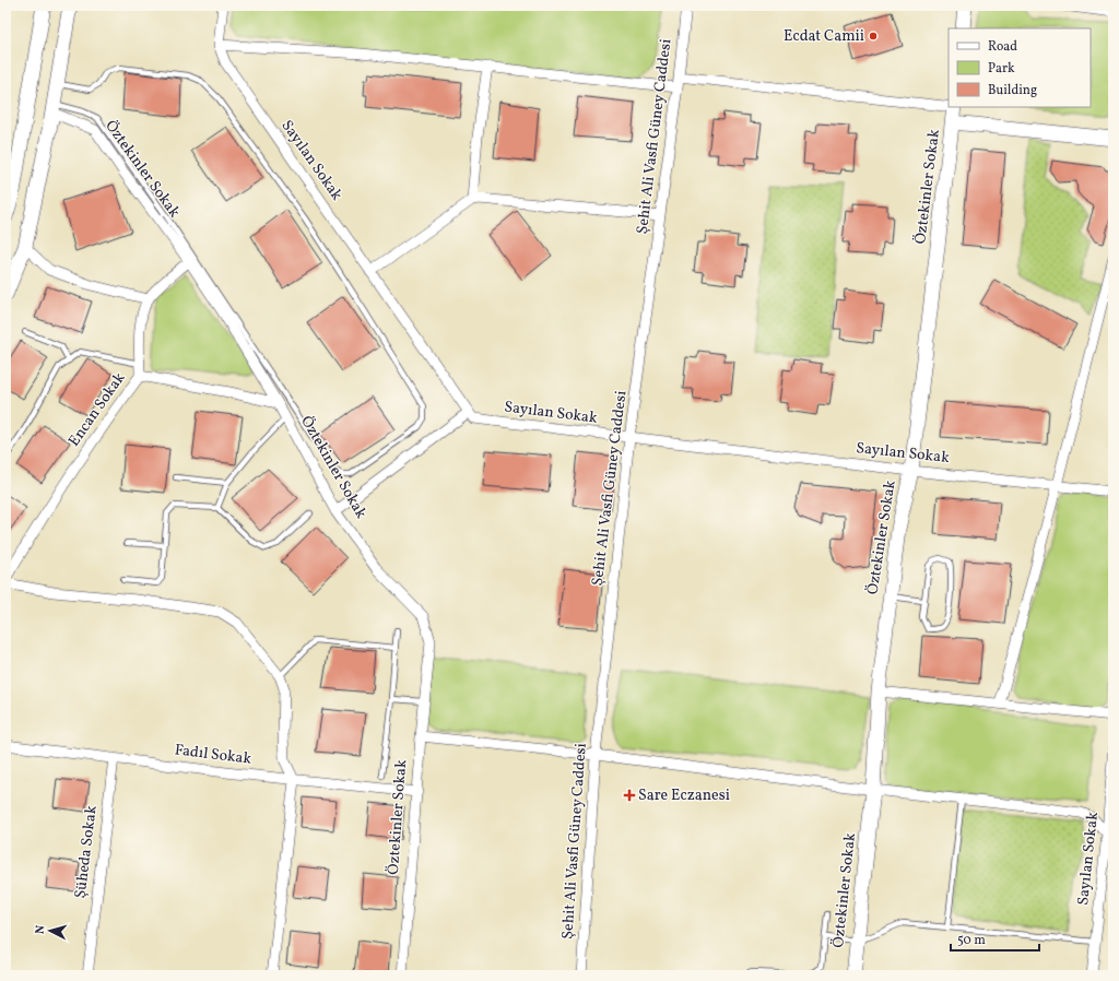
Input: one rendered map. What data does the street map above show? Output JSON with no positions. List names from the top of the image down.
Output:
{
  "streets": {
    "street": [
      "Şehit Ali Vasfi Güney Caddesi",
      "Sayılan Sokak",
      "Öztekinler Sokak",
      "Encan Sokak",
      "Fadıl Sokak",
      "Şüheda Sokak"
    ]
  },
  "crossings": [
    ["Şehit Ali Vasfi Güney Caddesi", "Sayılan Sokak"],
    ["Sayılan Sokak", "Öztekinler Sokak"],
    ["Öztekinler Sokak", "Encan Sokak"],
    ["Öztekinler Sokak", "Fadıl Sokak"],
    ["Fadıl Sokak", "Şüheda Sokak"]
  ],
  "places": {
    "other": ["Ecdat Camii"],
    "health": ["Sare Eczanesi"]
  },
  "legend": ["Road", "Park", "Building"],
  "scale_bar": "50 m",
  "north": "left"
}
